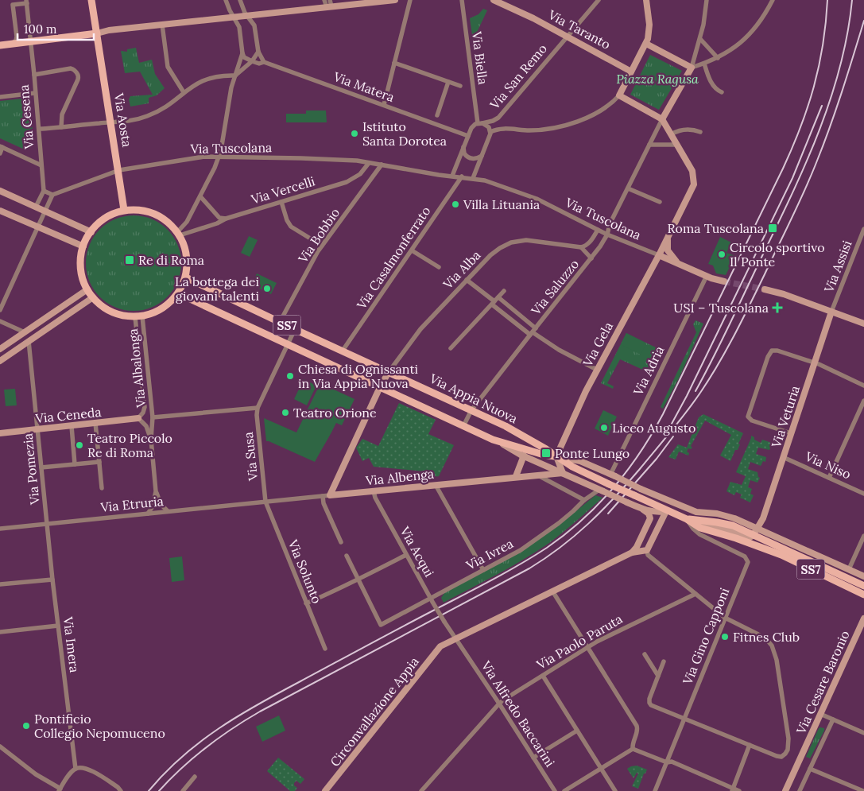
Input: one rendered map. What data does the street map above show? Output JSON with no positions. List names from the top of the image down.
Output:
{
  "streets": {
    "main road": ["Via Aosta", "SS7", "Via Appia Nuova"],
    "street": [
      "Via Taranto",
      "Via Biella",
      "Via San Remo",
      "Via Matera",
      "Via Cesena",
      "Via Tuscolana",
      "Via Vercelli",
      "Via Bobbio",
      "Via Casalmonferrato",
      "Via Assisi",
      "Via Alba",
      "Via Saluzzo",
      "Via Gela",
      "Via Albalonga",
      "Via Adria",
      "Via Ceneda",
      "Via Veturia",
      "Via Susa",
      "Via Niso",
      "Via Pomezia",
      "Via Albenga",
      "Via Etruria",
      "Via Acqui",
      "Via Ivrea",
      "Via Solunto",
      "Via Gino Capponi",
      "Via Paolo Paruta",
      "Via Imera",
      "Via Cesare Baronio",
      "Circonvallazione Appia",
      "Via Alfredo Baccarini"
    ]
  },
  "crossings": [
    ["Via Taranto", "Via San Remo"],
    ["Via Biella", "Via San Remo"],
    ["Via Biella", "Via Matera"],
    ["Via San Remo", "Via Matera"],
    ["Via Aosta", "Via Tuscolana"],
    ["Via Aosta", "Via Vercelli"],
    ["Via Aosta", "SS7"],
    ["Via Aosta", "Via Albalonga"],
    ["Via Aosta", "Via Appia Nuova"],
    ["Via Tuscolana", "Via Vercelli"],
    ["Via Tuscolana", "Via Bobbio"],
    ["Via Tuscolana", "Via Casalmonferrato"],
    ["Via Tuscolana", "Via Saluzzo"],
    ["Via Tuscolana", "Via Gela"],
    ["Via Tuscolana", "Via Adria"],
    ["Via Vercelli", "SS7"],
    ["Via Vercelli", "Via Albalonga"],
    ["Via Vercelli", "Via Appia Nuova"],
    ["Via Bobbio", "Via Appia Nuova"],
    ["Via Casalmonferrato", "Via Appia Nuova"],
    ["Via Assisi", "Via Veturia"],
    ["Via Alba", "Via Appia Nuova"],
    ["Via Saluzzo", "SS7"],
    ["Via Saluzzo", "Via Appia Nuova"],
    ["SS7", "Via Gela"],
    ["SS7", "Via Albalonga"],
    ["SS7", "Via Adria"],
    ["SS7", "Via Appia Nuova"],
    ["SS7", "Via Veturia"],
    ["SS7", "Via Gino Capponi"],
    ["Via Gela", "Via Appia Nuova"],
    ["Via Albalonga", "Via Appia Nuova"],
    ["Via Albalonga", "Via Ceneda"],
    ["Via Albalonga", "Via Etruria"],
    ["Via Ceneda", "Via Pomezia"],
    ["Via Veturia", "Via Niso"],
    ["Via Susa", "Via Albenga"],
    ["Via Susa", "Via Etruria"],
    ["Via Susa", "Via Solunto"],
    ["Via Pomezia", "Via Etruria"],
    ["Via Pomezia", "Via Imera"],
    ["Via Albenga", "Via Etruria"],
    ["Via Albenga", "Via Acqui"],
    ["Via Albenga", "Via Solunto"],
    ["Via Etruria", "Via Solunto"],
    ["Via Etruria", "Via Imera"],
    ["Via Acqui", "Via Ivrea"],
    ["Via Acqui", "Circonvallazione Appia"],
    ["Via Acqui", "Via Alfredo Baccarini"],
    ["Via Paolo Paruta", "Via Alfredo Baccarini"],
    ["Circonvallazione Appia", "Via Alfredo Baccarini"]
  ],
  "parks": ["Piazza Ragusa"],
  "places": {
    "other": [
      "Istituto Santa Dorotea",
      "Villa Lituania",
      "Circolo sportivo Il Ponte",
      "La bottega dei giovani talenti",
      "Chiesa di Ognissanti in Via Appia Nuova",
      "Teatro Orione",
      "Liceo Augusto",
      "Teatro Piccolo Re di Roma",
      "Fitnes Club",
      "Pontificio Collegio Nepomuceno"
    ],
    "transit": ["Roma Tuscolana", "Re di Roma", "Ponte Lungo"],
    "health": ["USI – Tuscolana"]
  },
  "scale_bar": "100 m"
}
